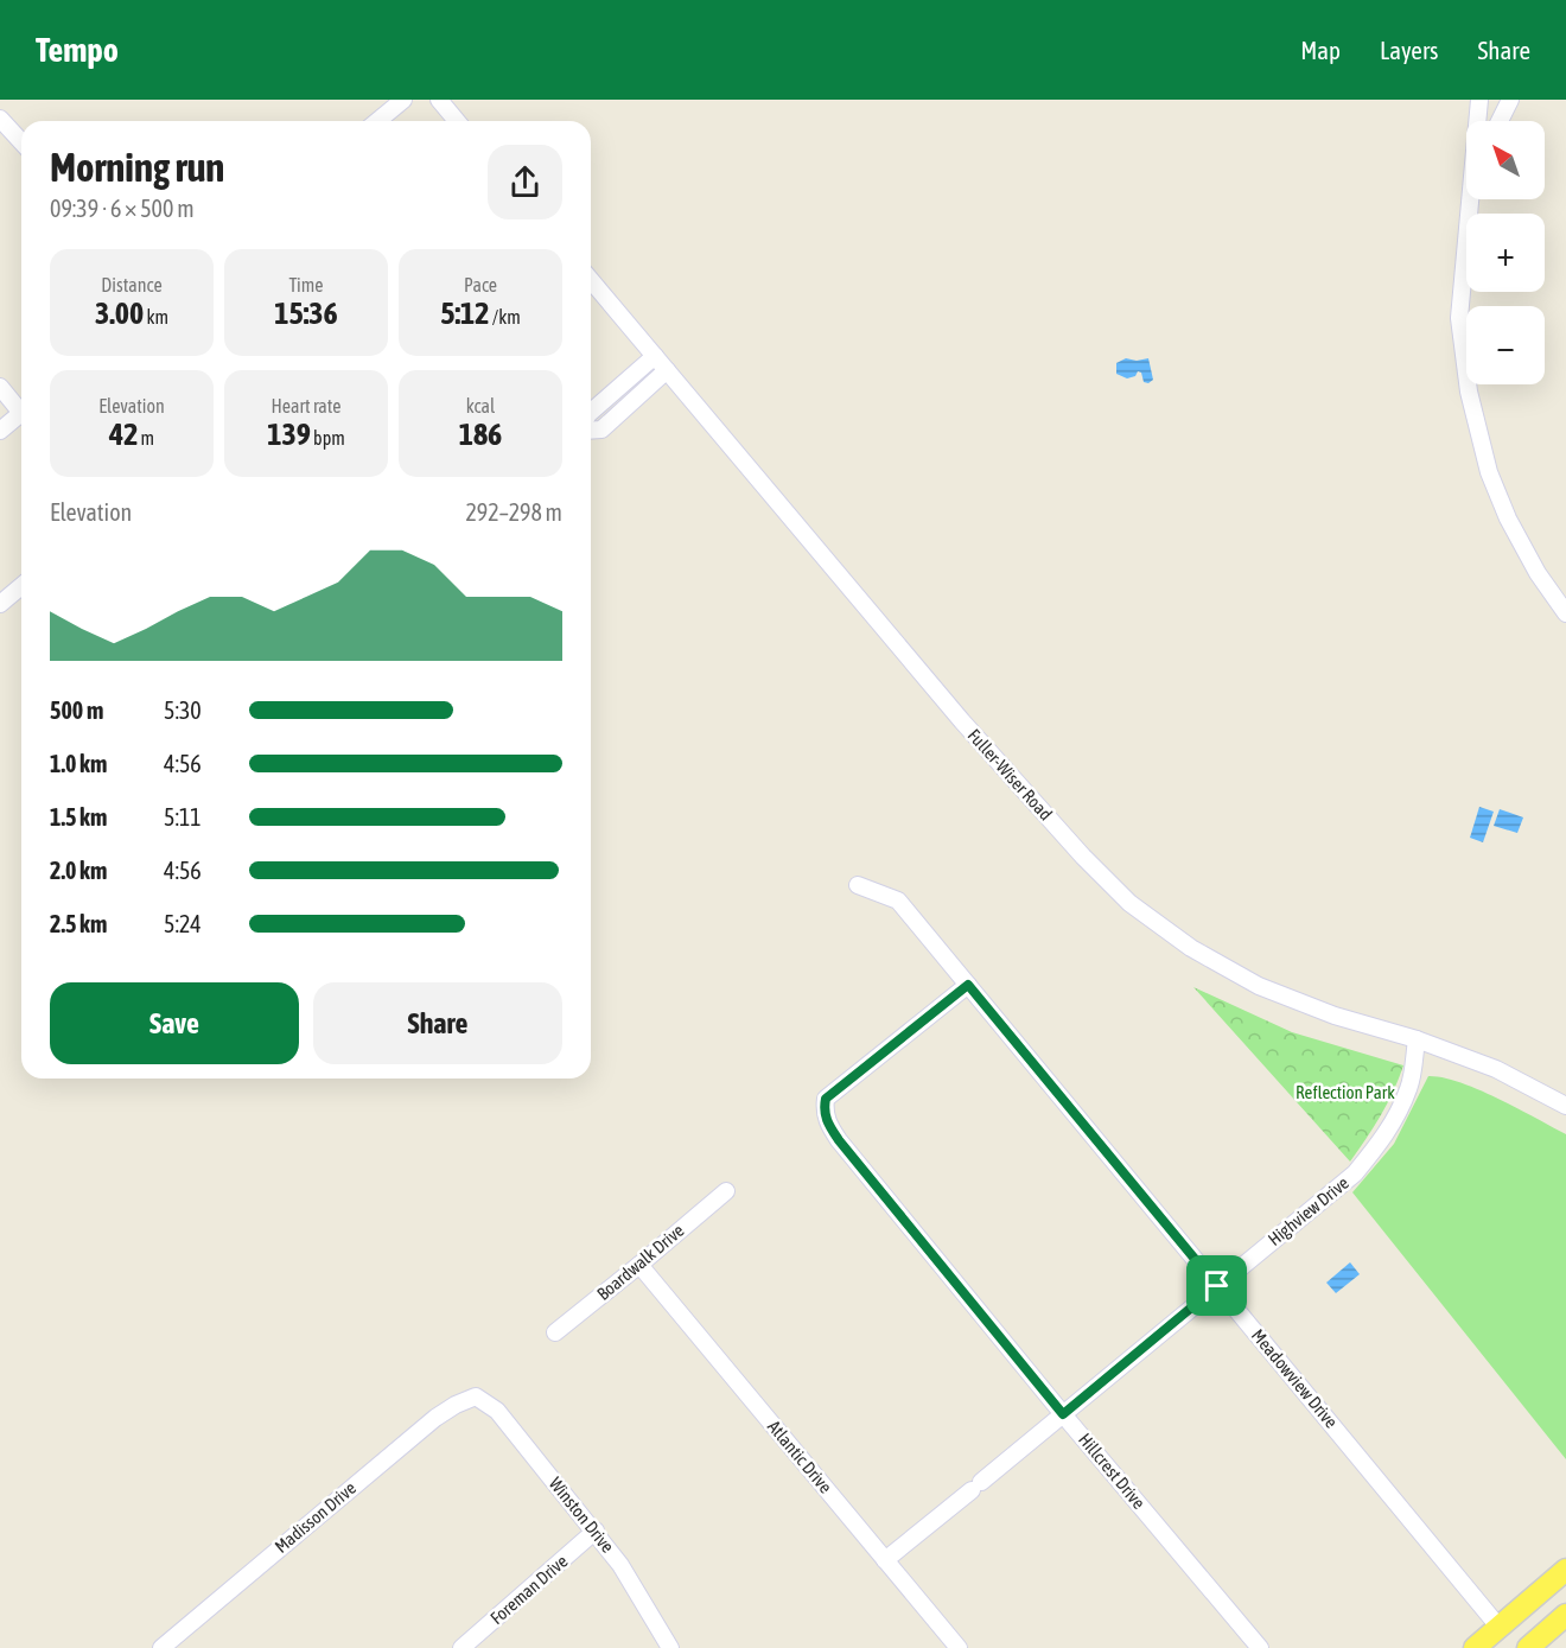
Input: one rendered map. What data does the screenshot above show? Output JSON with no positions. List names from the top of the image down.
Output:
{
  "streets": {
    "street": [
      "Fuller-Wiser Road",
      "Highview Drive",
      "Boardwalk Drive",
      "Meadowview Drive",
      "Atlantic Drive",
      "Hillcrest Drive",
      "Winston Drive",
      "Madisson Drive",
      "Foreman Drive"
    ]
  },
  "crossings": [
    ["Fuller-Wiser Road", "Highview Drive"],
    ["Highview Drive", "Meadowview Drive"],
    ["Highview Drive", "Atlantic Drive"],
    ["Highview Drive", "Hillcrest Drive"],
    ["Boardwalk Drive", "Atlantic Drive"],
    ["Meadowview Drive", "Hillcrest Drive"],
    ["Winston Drive", "Madisson Drive"],
    ["Winston Drive", "Foreman Drive"]
  ],
  "parks": ["Reflection Park"],
  "north": "top left",
  "page": {
    "header": "Tempo",
    "nav": ["Map", "Layers", "Share"],
    "map_buttons": ["+", "−"],
    "heading": ["Morning run", "09:39 · 6 × 500 m"],
    "stats": [
      ["Distance", "3.00 km"],
      ["Time", "15:36"],
      ["Pace", "5:12 /km"],
      ["Elevation", "42 m"],
      ["Heart rate", "139 bpm"],
      ["kcal", "186"]
    ],
    "chart": ["Elevation", "292–298 m"],
    "list": [
      {
        "name": "500 m",
        "note": "5:30"
      },
      {
        "name": "1.0 km",
        "note": "4:56"
      },
      {
        "name": "1.5 km",
        "note": "5:11"
      },
      {
        "name": "2.0 km",
        "note": "4:56"
      },
      {
        "name": "2.5 km",
        "note": "5:24"
      }
    ],
    "buttons": ["Save", "Share"]
  }
}
